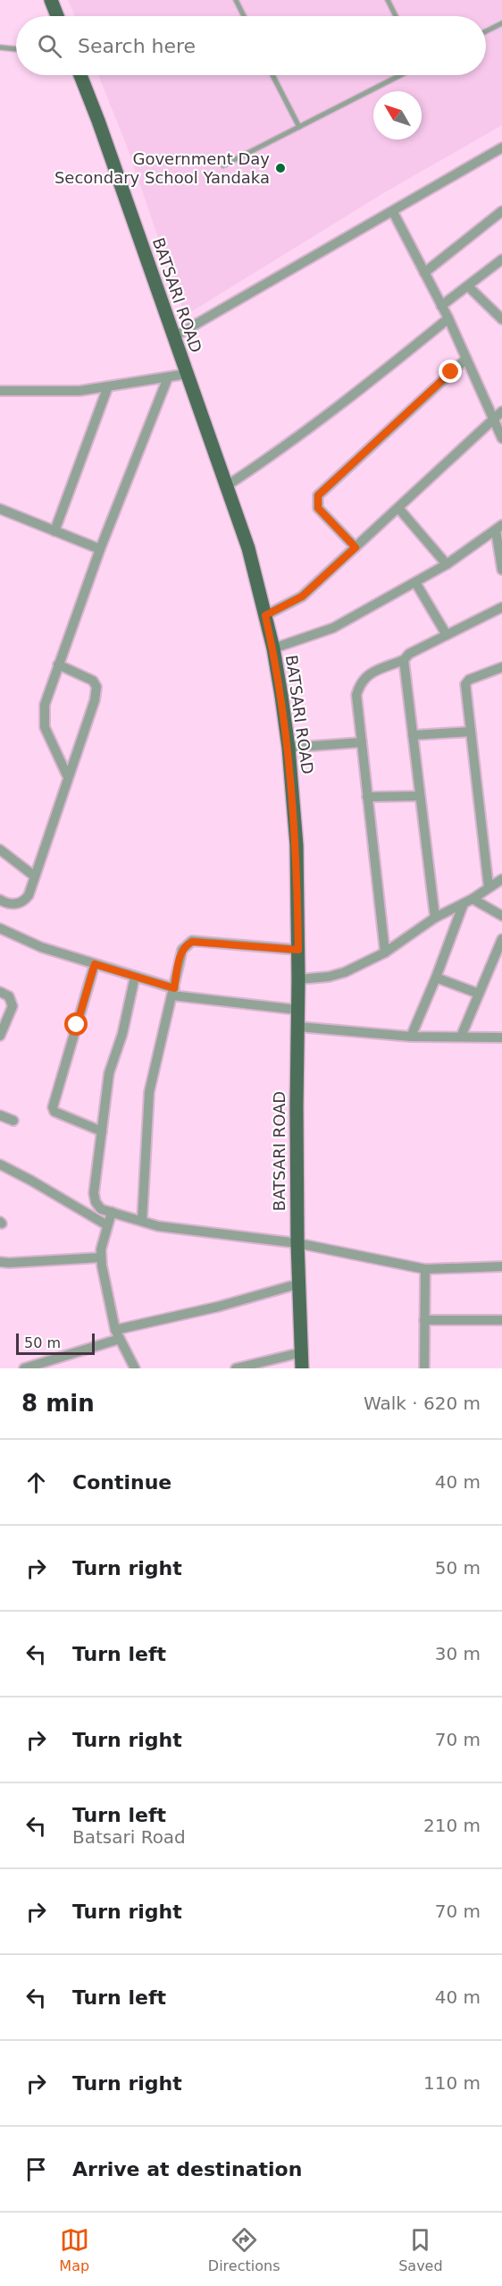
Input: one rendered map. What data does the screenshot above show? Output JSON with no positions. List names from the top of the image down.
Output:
{
  "streets": {
    "main road": ["BATSARI ROAD"]
  },
  "places": ["Government Day Secondary School Yandaka"],
  "scale_bar": "50 m",
  "north": "top left",
  "page": {
    "search": "Search here",
    "scale": "50 m",
    "heading": ["8 min", "Walk · 620 m"],
    "list": [
      ["Continue", "40 m"],
      ["Turn right", "50 m"],
      ["Turn left", "30 m"],
      ["Turn right", "70 m"],
      ["Turn left", "Batsari Road", "210 m"],
      ["Turn right", "70 m"],
      ["Turn left", "40 m"],
      ["Turn right", "110 m"],
      "Arrive at destination"
    ],
    "nav": ["Map", "Directions", "Saved"]
  }
}
